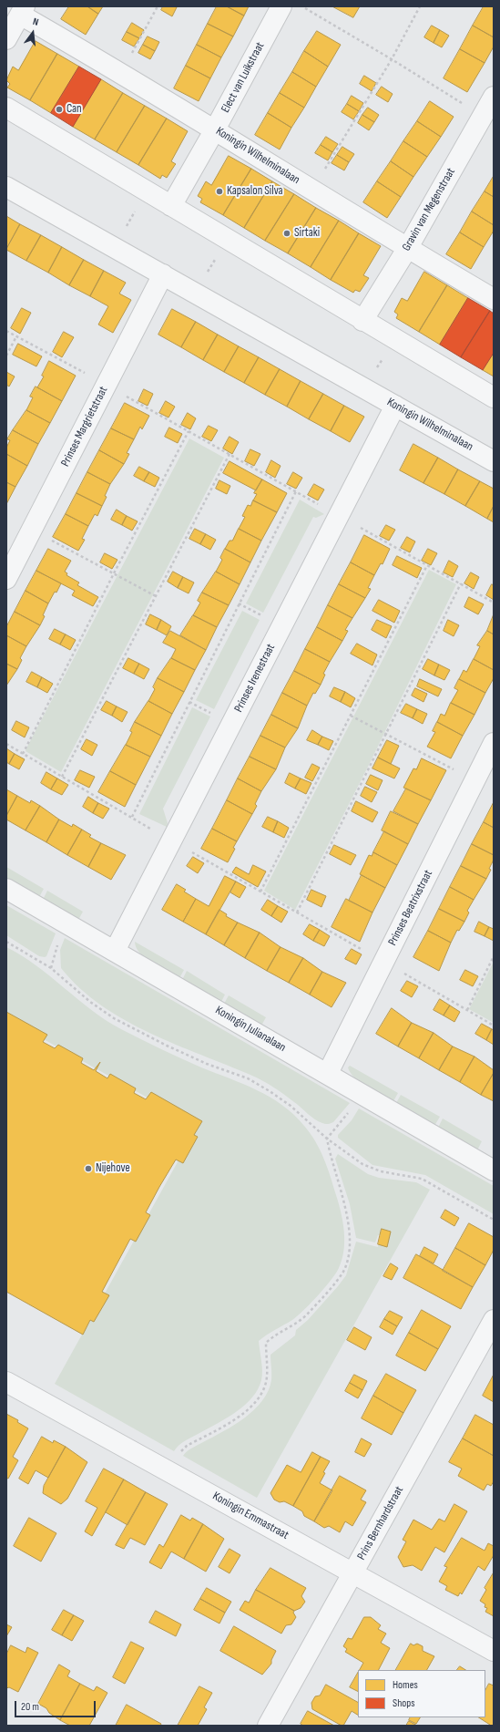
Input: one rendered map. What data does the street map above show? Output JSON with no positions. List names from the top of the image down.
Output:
{
  "streets": {
    "street": [
      "Elect van Luikstraat",
      "Koningin Wilhelminalaan",
      "Gravin van Megenstraat",
      "Prinses Margrietstraat",
      "Prinses Irenestraat",
      "Prinses Beatrixstraat",
      "Koningin Julianalaan",
      "Koningin Emmastraat",
      "Prins Bernhardstraat"
    ]
  },
  "crossings": [
    ["Elect van Luikstraat", "Koningin Wilhelminalaan"],
    ["Koningin Wilhelminalaan", "Gravin van Megenstraat"],
    ["Koningin Wilhelminalaan", "Prinses Margrietstraat"],
    ["Koningin Wilhelminalaan", "Prinses Irenestraat"],
    ["Prinses Irenestraat", "Koningin Julianalaan"],
    ["Prinses Beatrixstraat", "Koningin Julianalaan"],
    ["Koningin Emmastraat", "Prins Bernhardstraat"]
  ],
  "places": [
    "Can",
    "Kapsalon Silva",
    "Sirtaki",
    "Nijehove"
  ],
  "legend": ["Homes", "Shops"],
  "scale_bar": "20 m",
  "north": "top"
}
